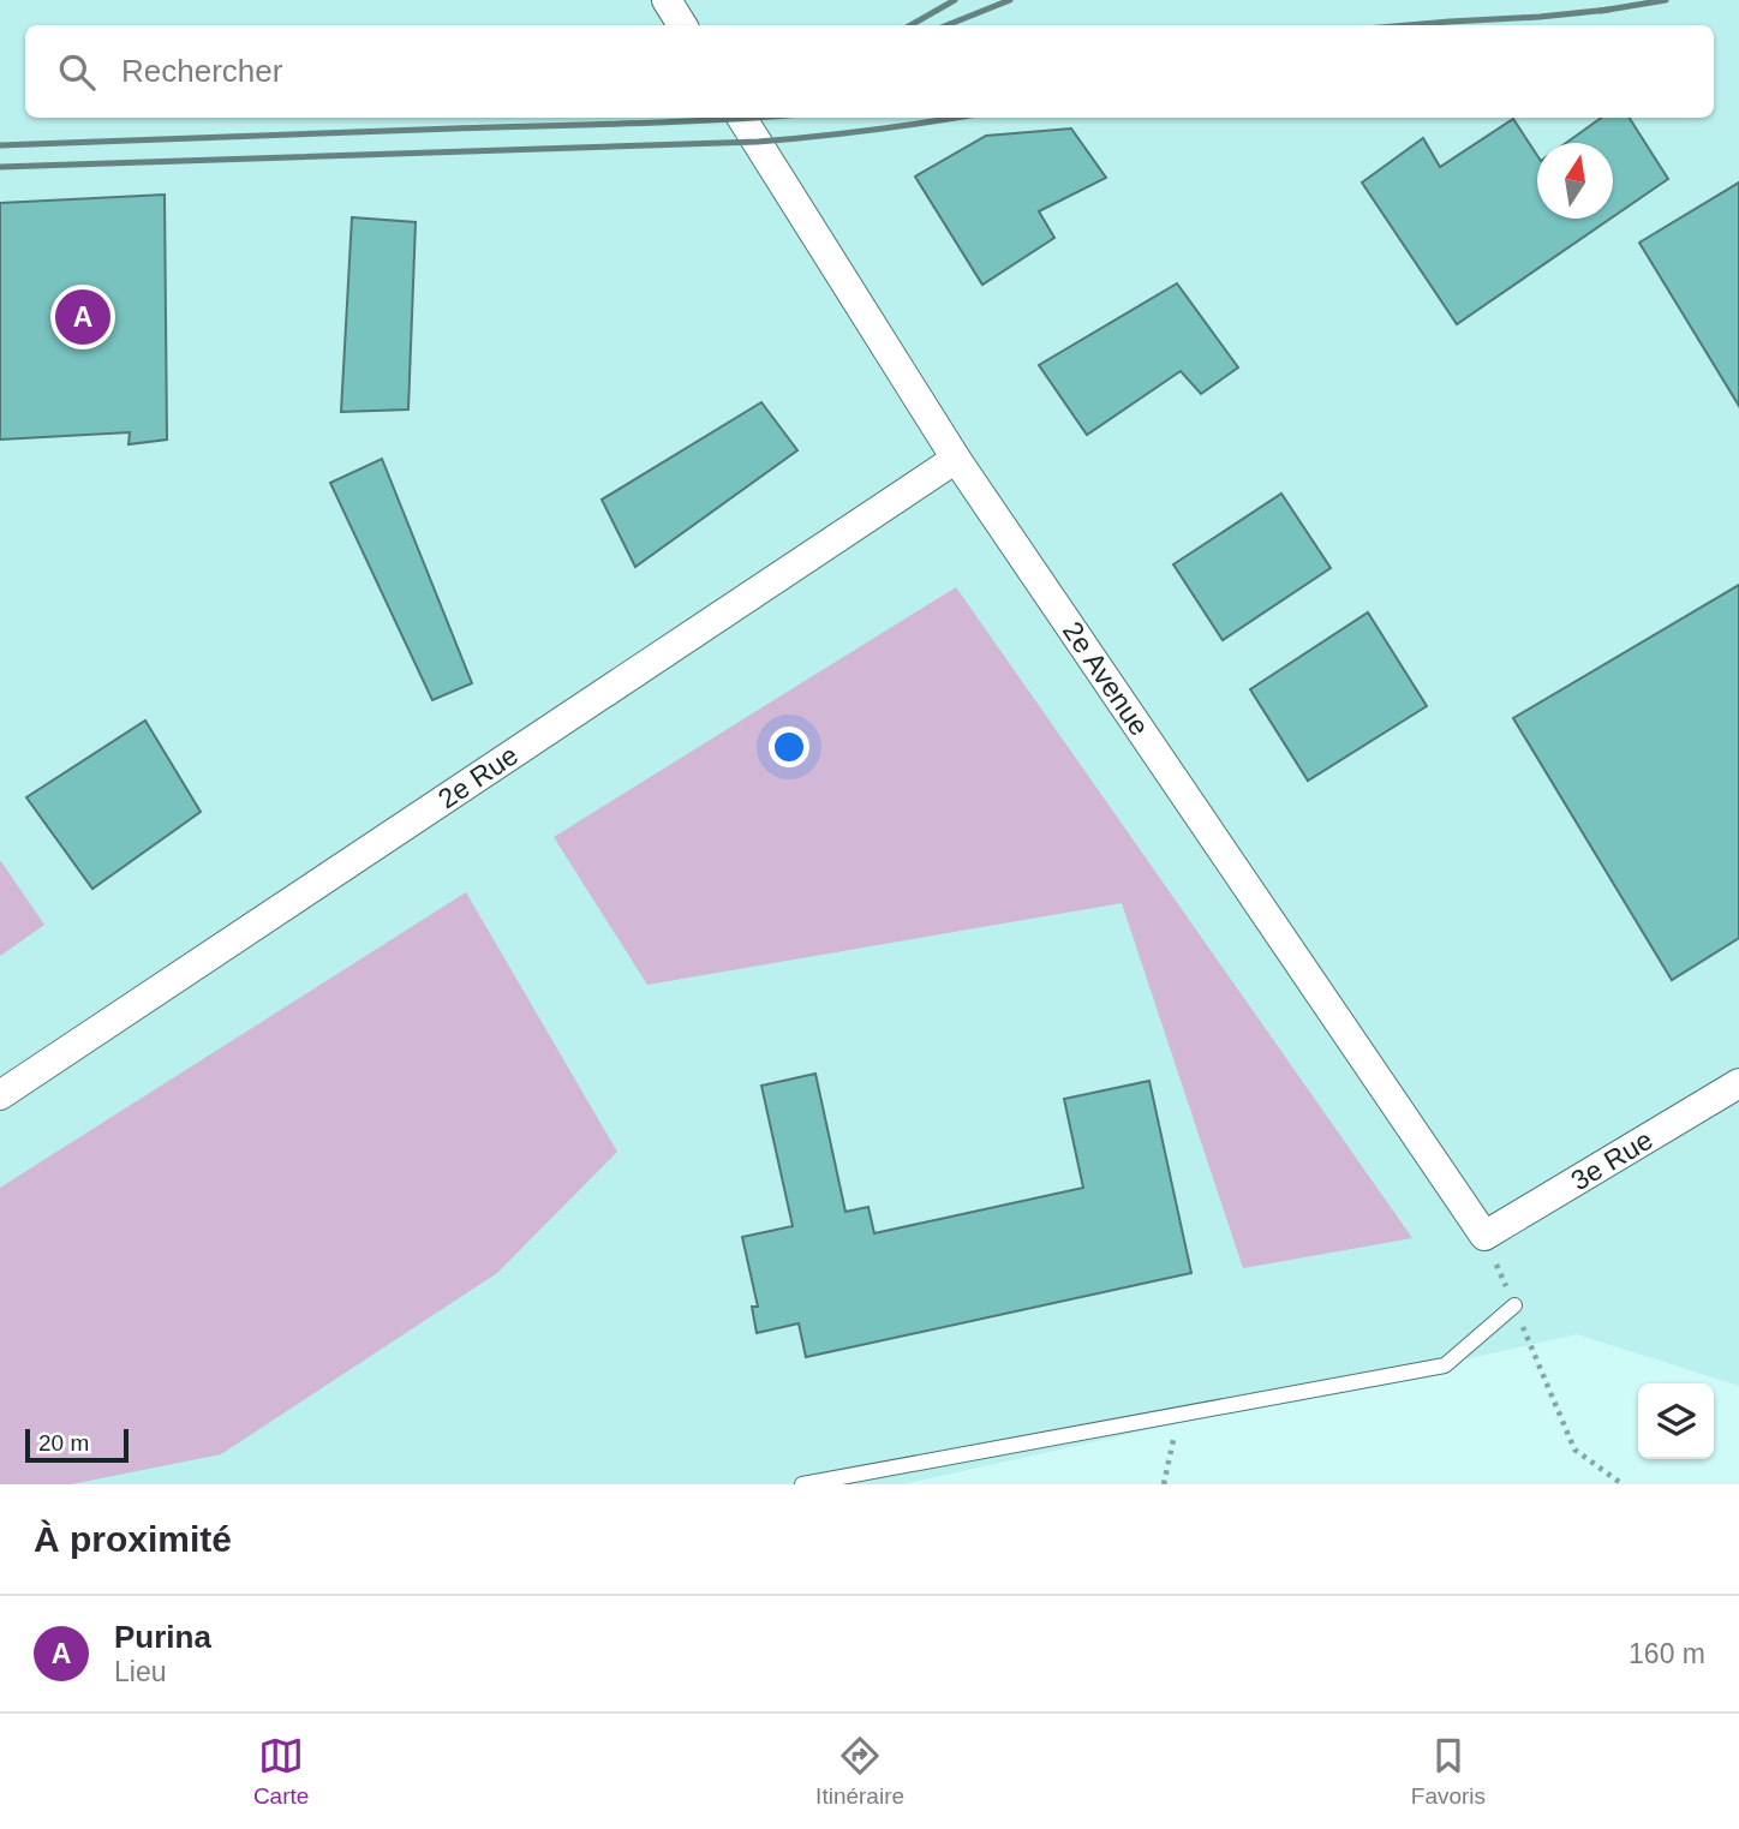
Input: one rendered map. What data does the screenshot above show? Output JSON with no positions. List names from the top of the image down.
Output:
{
  "streets": {
    "street": ["2e Avenue", "2e Rue", "3e Rue"]
  },
  "crossings": [
    ["2e Avenue", "2e Rue"],
    ["2e Avenue", "3e Rue"]
  ],
  "scale_bar": "20 m",
  "north": "top",
  "page": {
    "search": "Rechercher",
    "pins": "A",
    "scale": "20 m",
    "heading": "À proximité",
    "list": [
      {
        "mark": "A",
        "name": "Purina",
        "note": "Lieu",
        "value": "160 m"
      }
    ],
    "nav": ["Carte", "Itinéraire", "Favoris"]
  }
}
